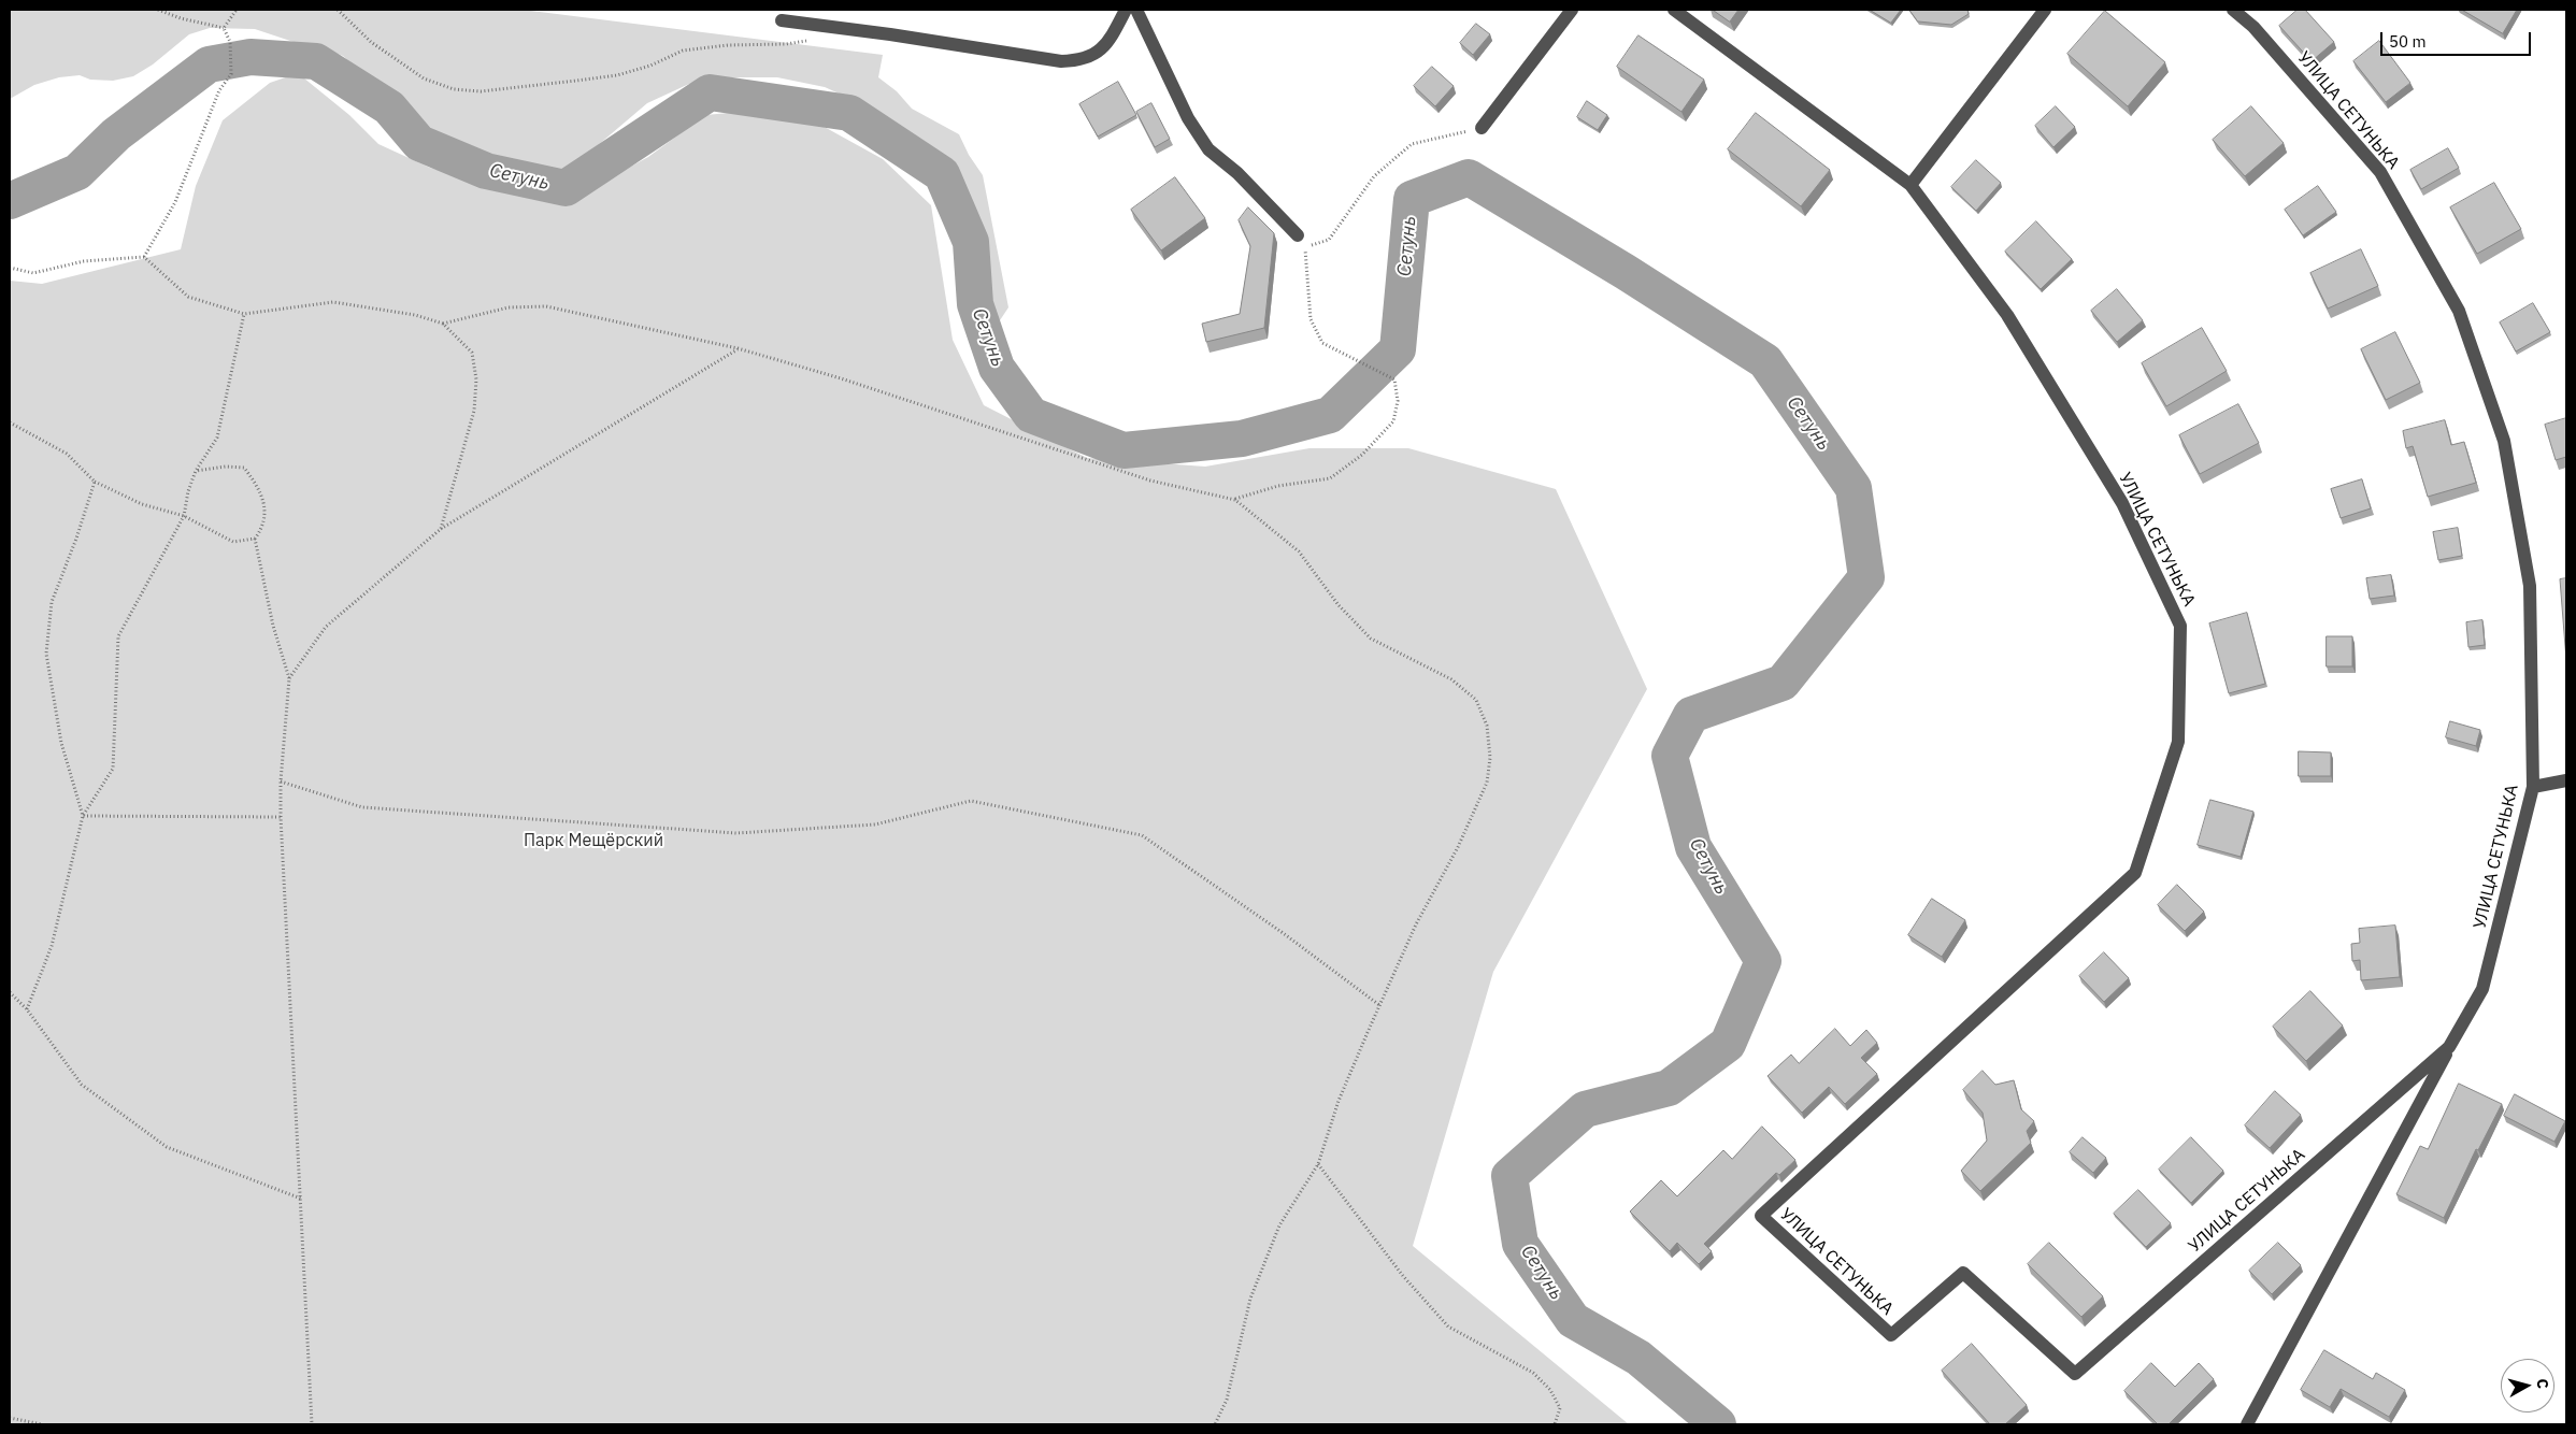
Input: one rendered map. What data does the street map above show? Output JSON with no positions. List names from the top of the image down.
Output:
{
  "streets": {
    "street": ["УЛИЦА СЕТУНЬКА"]
  },
  "water": ["Сетунь"],
  "parks": ["Парк Мещёрский"],
  "scale_bar": "50 m",
  "north": "right"
}
